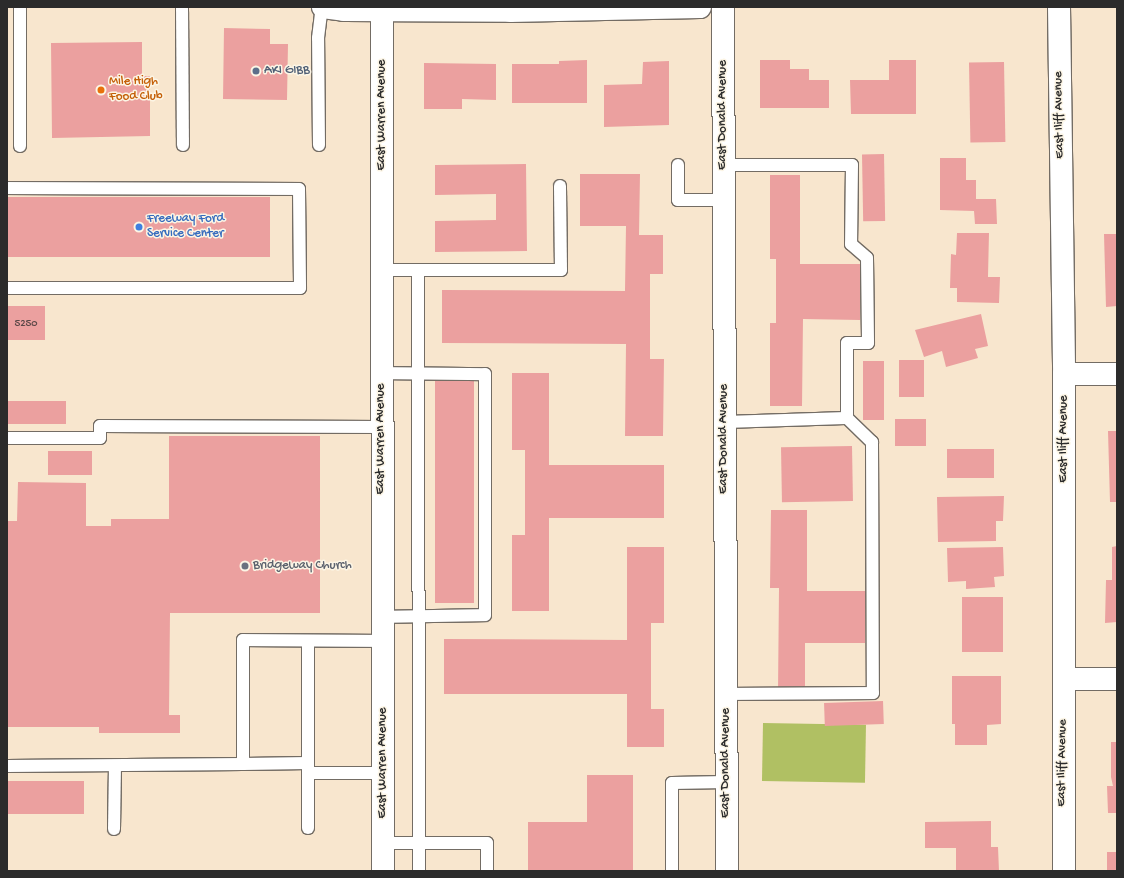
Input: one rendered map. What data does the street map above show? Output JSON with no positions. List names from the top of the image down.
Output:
{
  "streets": {
    "street": ["East Warren Avenue", "East Donald Avenue", "East Iliff Avenue"]
  },
  "places": [
    "AKI GIBB",
    "Mile High Food Club",
    "Freeway Ford Service Center",
    "Bridgeway Church"
  ],
  "house_numbers": ["5250"]
}
